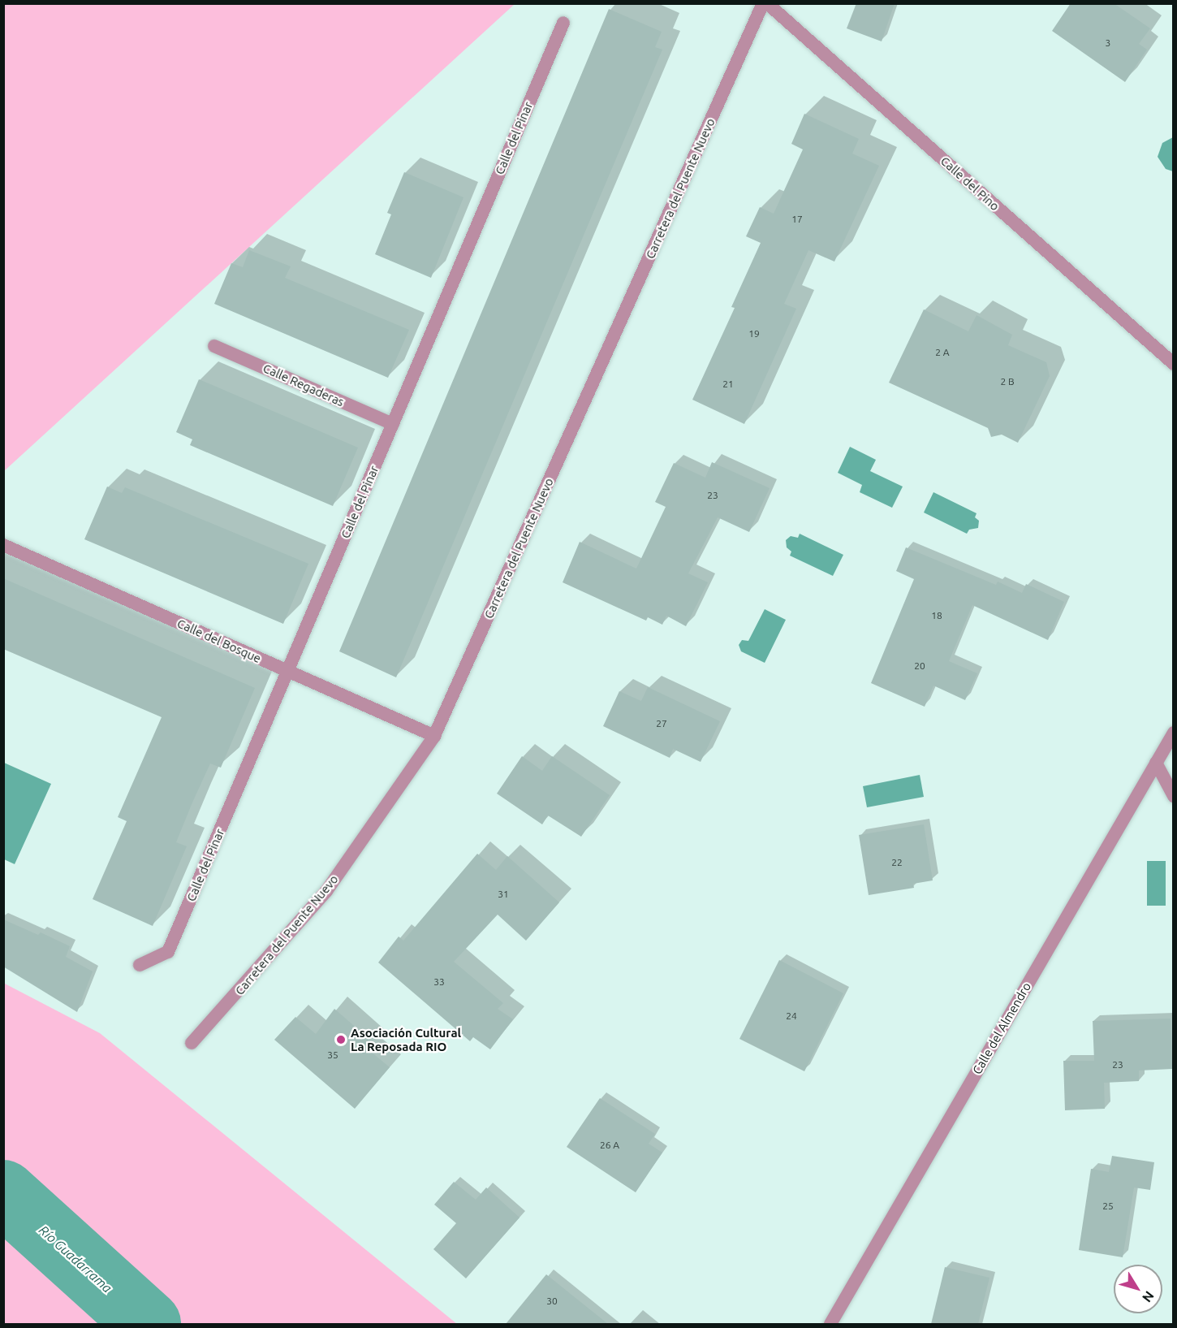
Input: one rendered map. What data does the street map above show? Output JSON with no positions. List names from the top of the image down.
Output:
{
  "streets": {
    "street": [
      "Calle del Pinar",
      "Calle del Pino",
      "Carretera del Puente Nuevo",
      "Calle Regaderas",
      "Calle del Bosque",
      "Calle del Almendro"
    ]
  },
  "crossings": [
    ["Calle del Pinar", "Calle Regaderas"],
    ["Calle del Pinar", "Calle del Bosque"],
    ["Carretera del Puente Nuevo", "Calle del Bosque"]
  ],
  "water": ["Río Guadarrama"],
  "places": ["Asociación Cultural La Reposada RIO"],
  "house_numbers": [
    "3",
    "17",
    "19",
    "2 A",
    "2 B",
    "21",
    "23",
    "18",
    "20",
    "27",
    "22",
    "31",
    "33",
    "24",
    "35",
    "23",
    "26 A",
    "25",
    "30"
  ],
  "north": "bottom right"
}
